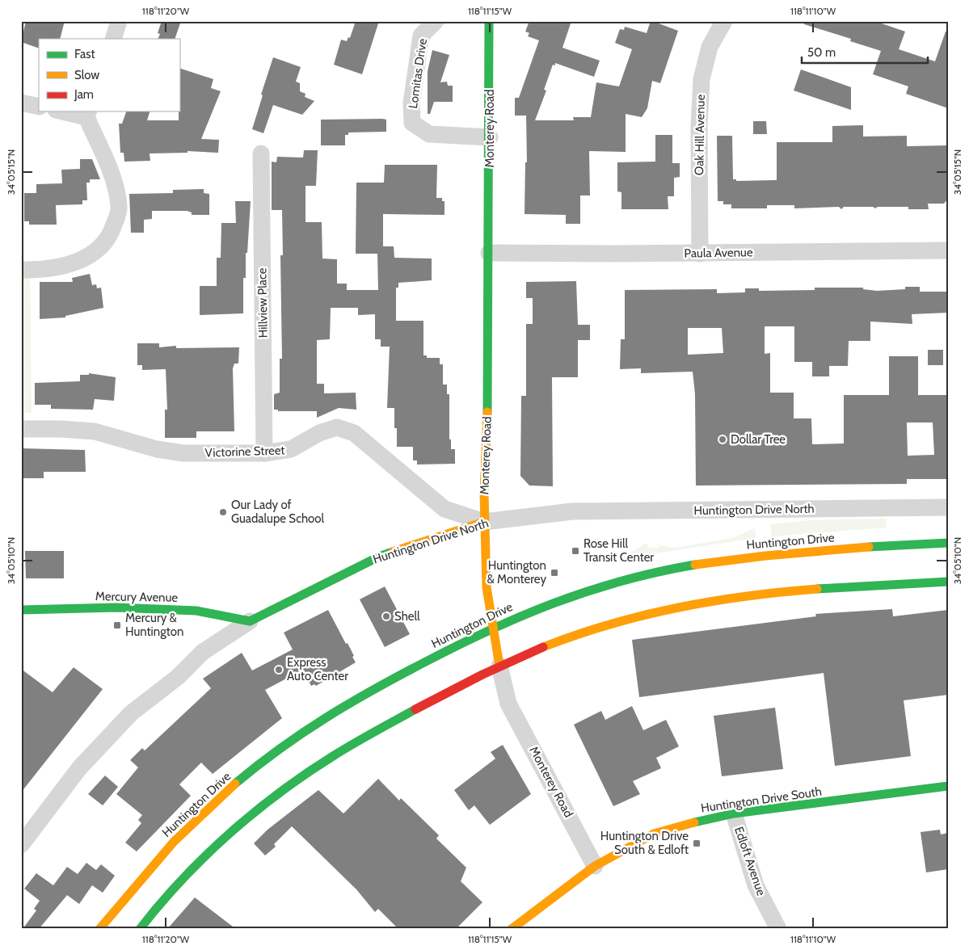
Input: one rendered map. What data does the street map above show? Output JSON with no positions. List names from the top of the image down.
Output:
{
  "streets": {
    "main road": [
      "Monterey Road",
      "Huntington Drive North",
      "Huntington Drive",
      "Mercury Avenue",
      "Huntington Drive South"
    ],
    "street": [
      "Lomitas Drive",
      "Oak Hill Avenue",
      "Paula Avenue",
      "Hillview Place",
      "Victorine Street",
      "Edloft Avenue"
    ]
  },
  "crossings": [
    ["Lomitas Drive", "Monterey Road"],
    ["Monterey Road", "Paula Avenue"],
    ["Monterey Road", "Victorine Street"],
    ["Monterey Road", "Huntington Drive North"],
    ["Monterey Road", "Huntington Drive"],
    ["Monterey Road", "Huntington Drive South"],
    ["Oak Hill Avenue", "Paula Avenue"],
    ["Hillview Place", "Victorine Street"],
    ["Victorine Street", "Huntington Drive North"],
    ["Huntington Drive North", "Mercury Avenue"],
    ["Huntington Drive South", "Edloft Avenue"]
  ],
  "places": {
    "other": [
      "Dollar Tree",
      "Our Lady of Guadalupe School",
      "Shell",
      "Express Auto Center"
    ],
    "transit": [
      "Rose Hill Transit Center",
      "Huntington & Monterey",
      "Mercury & Huntington",
      "Huntington Drive South & Edloft"
    ]
  },
  "legend": ["Fast", "Slow", "Jam"],
  "scale_bar": "50 m",
  "coordinates": [
    "118°11'20\"W",
    "118°11'15\"W",
    "118°11'10\"W",
    "34°05'15\"N",
    "34°05'10\"N"
  ]
}
